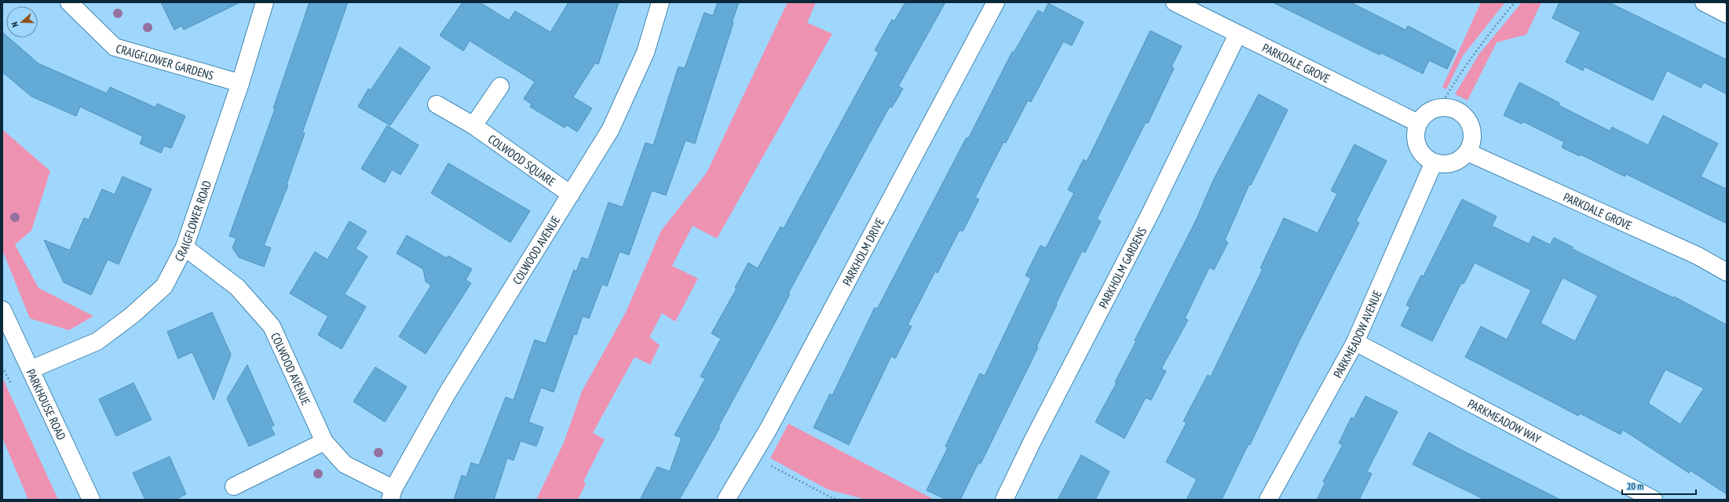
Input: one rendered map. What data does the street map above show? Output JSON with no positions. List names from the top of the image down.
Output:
{
  "streets": {
    "street": [
      "CRAIGFLOWER GARDENS",
      "PARKDALE GROVE",
      "COLWOOD SQUARE",
      "CRAIGFLOWER ROAD",
      "COLWOOD AVENUE",
      "PARKHOLM DRIVE",
      "PARKHOLM GARDENS",
      "PARKMEADOW AVENUE",
      "PARKHOUSE ROAD",
      "PARKMEADOW WAY"
    ]
  },
  "crossings": [
    ["CRAIGFLOWER GARDENS", "CRAIGFLOWER ROAD"],
    ["PARKDALE GROVE", "PARKHOLM GARDENS"],
    ["PARKDALE GROVE", "PARKMEADOW AVENUE"],
    ["COLWOOD SQUARE", "COLWOOD AVENUE"],
    ["CRAIGFLOWER ROAD", "COLWOOD AVENUE"],
    ["CRAIGFLOWER ROAD", "PARKHOUSE ROAD"],
    ["PARKMEADOW AVENUE", "PARKMEADOW WAY"]
  ],
  "scale_bar": "20 m",
  "north": "left"
}
